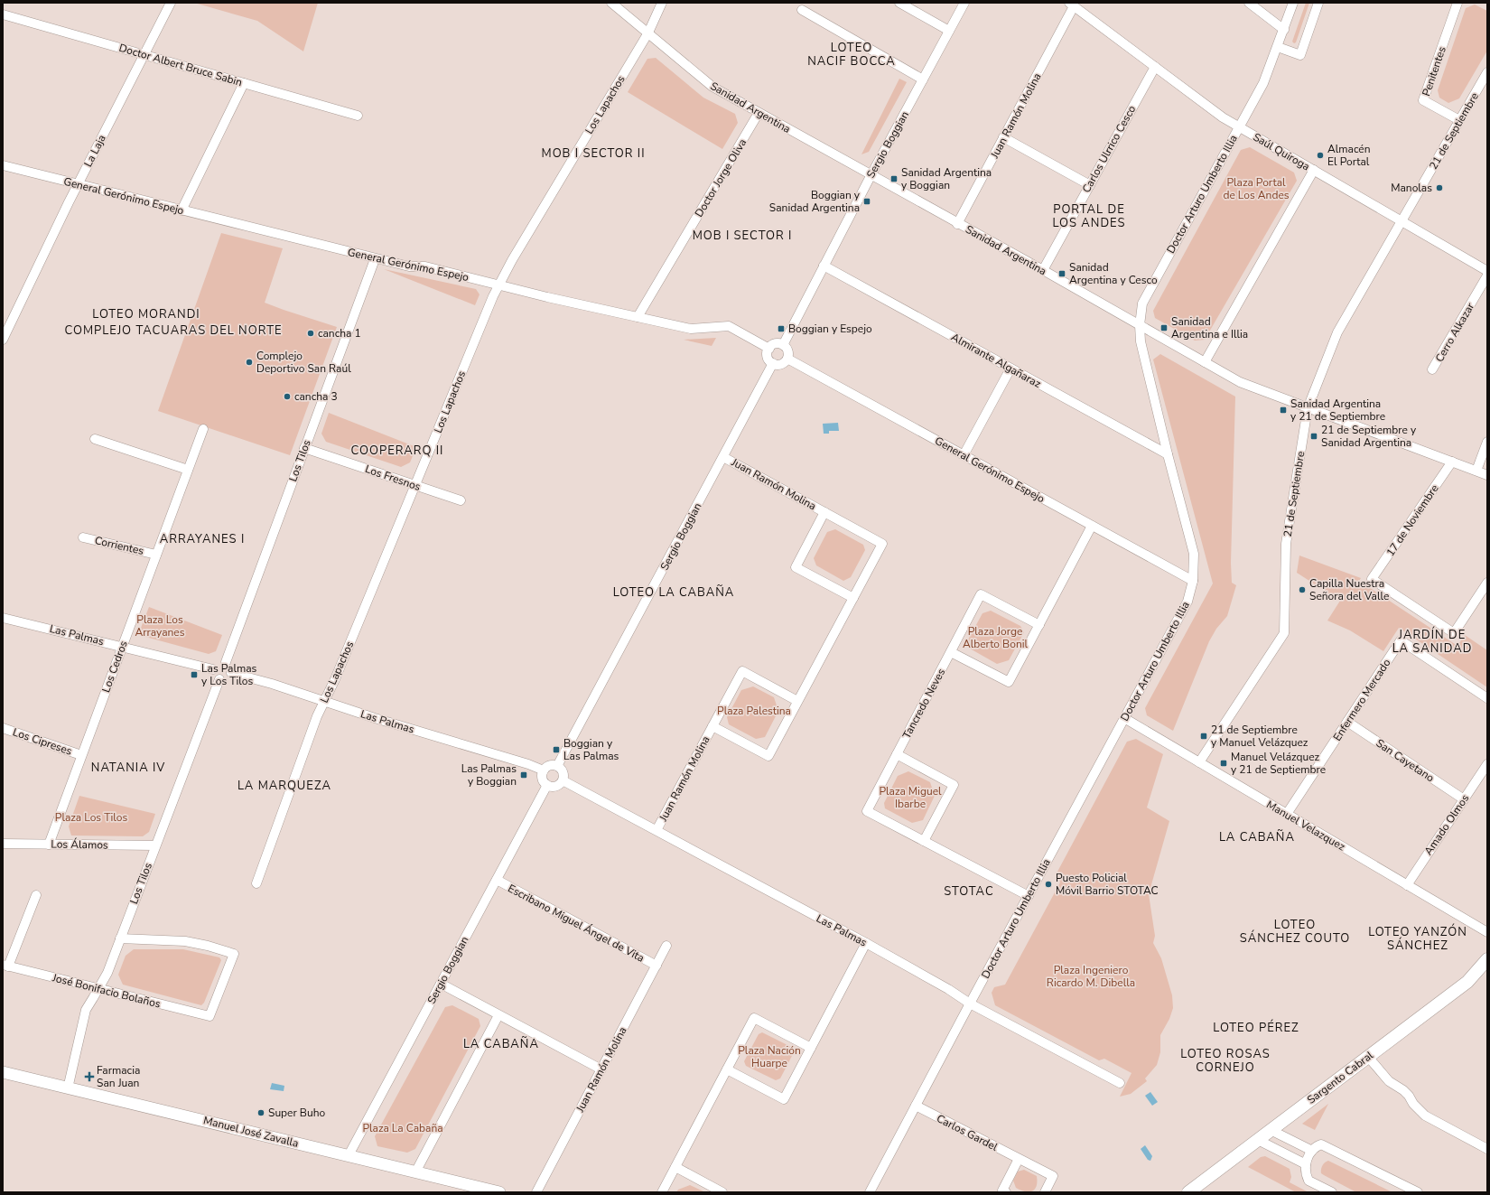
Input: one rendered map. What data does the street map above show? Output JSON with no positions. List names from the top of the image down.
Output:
{
  "streets": {
    "main road": ["Sargento Cabral"],
    "street": [
      "Doctor Albert Bruce Sabin",
      "Penitentes",
      "Los Lapachos",
      "Sanidad Argentina",
      "Juan Ramón Molina",
      "21 de Septiembre",
      "Sergio Boggian",
      "Carlos Ulrrico Cesco",
      "La Laja",
      "Saúl Quiroga",
      "Doctor Jorge Oliva",
      "Doctor Arturo Umberto Illia",
      "General Gerónimo Espejo",
      "Cerro Alkazar",
      "Almirante Algañaraz",
      "Los Tilos",
      "Los Fresnos",
      "17 de Noviembre",
      "Corrientes",
      "Las Palmas",
      "Los Cedros",
      "Enfermero Mercado",
      "Tancredo Neves",
      "Los Cipreses",
      "San Cayetano",
      "Amado Olmos",
      "Manuel Velazquez",
      "Los Álamos",
      "Escribano Miguel Ángel de Vita",
      "José Bonifacio Bolaños",
      "Manuel José Zavalla",
      "Carlos Gardel"
    ]
  },
  "crossings": [
    ["Doctor Albert Bruce Sabin", "La Laja"],
    ["Penitentes", "21 de Septiembre"],
    ["Los Lapachos", "Sanidad Argentina"],
    ["Los Lapachos", "General Gerónimo Espejo"],
    ["Los Lapachos", "Los Fresnos"],
    ["Los Lapachos", "Las Palmas"],
    ["Sanidad Argentina", "Juan Ramón Molina"],
    ["Sanidad Argentina", "21 de Septiembre"],
    ["Sanidad Argentina", "Sergio Boggian"],
    ["Sanidad Argentina", "Carlos Ulrrico Cesco"],
    ["Sanidad Argentina", "Doctor Jorge Oliva"],
    ["Sanidad Argentina", "Doctor Arturo Umberto Illia"],
    ["Sanidad Argentina", "17 de Noviembre"],
    ["Juan Ramón Molina", "Sergio Boggian"],
    ["Juan Ramón Molina", "Saúl Quiroga"],
    ["Juan Ramón Molina", "Las Palmas"],
    ["Juan Ramón Molina", "Escribano Miguel Ángel de Vita"],
    ["21 de Septiembre", "Saúl Quiroga"],
    ["21 de Septiembre", "Manuel Velazquez"],
    ["Sergio Boggian", "General Gerónimo Espejo"],
    ["Sergio Boggian", "Almirante Algañaraz"],
    ["Sergio Boggian", "Las Palmas"],
    ["Sergio Boggian", "Escribano Miguel Ángel de Vita"],
    ["Sergio Boggian", "Manuel José Zavalla"],
    ["Carlos Ulrrico Cesco", "Saúl Quiroga"],
    ["La Laja", "General Gerónimo Espejo"],
    ["Saúl Quiroga", "Doctor Arturo Umberto Illia"],
    ["Doctor Jorge Oliva", "General Gerónimo Espejo"],
    ["Doctor Arturo Umberto Illia", "General Gerónimo Espejo"],
    ["Doctor Arturo Umberto Illia", "Almirante Algañaraz"],
    ["Doctor Arturo Umberto Illia", "Las Palmas"],
    ["Doctor Arturo Umberto Illia", "Tancredo Neves"],
    ["Doctor Arturo Umberto Illia", "Manuel Velazquez"],
    ["Doctor Arturo Umberto Illia", "Carlos Gardel"],
    ["General Gerónimo Espejo", "Los Tilos"],
    ["Los Tilos", "Los Fresnos"],
    ["Los Tilos", "Las Palmas"],
    ["Los Tilos", "Los Álamos"],
    ["Los Tilos", "José Bonifacio Bolaños"],
    ["Los Tilos", "Manuel José Zavalla"],
    ["Corrientes", "Los Cedros"],
    ["Las Palmas", "Los Cedros"],
    ["Los Cedros", "Los Cipreses"],
    ["Los Cedros", "Los Álamos"],
    ["Enfermero Mercado", "San Cayetano"],
    ["Enfermero Mercado", "Manuel Velazquez"],
    ["San Cayetano", "Amado Olmos"],
    ["Amado Olmos", "Manuel Velazquez"]
  ],
  "districts": [
    "LOTEO NACIF BOCCA",
    "MOB I SECTOR II",
    "PORTAL DE LOS ANDES",
    "MOB I SECTOR I",
    "LOTEO MORANDI",
    "COMPLEJO TACUARAS DEL NORTE",
    "COOPERARQ II",
    "ARRAYANES I",
    "LOTEO LA CABAÑA",
    "JARDÍN DE LA SANIDAD",
    "NATANIA IV",
    "LA MARQUEZA",
    "LA CABAÑA",
    "STOTAC",
    "LOTEO SÁNCHEZ COUTO",
    "LOTEO YANZÓN SÁNCHEZ",
    "LOTEO PÉREZ",
    "LA CABAÑA",
    "LOTEO ROSAS CORNEJO"
  ],
  "parks": [
    "Plaza Portal de Los Andes",
    "Plaza Los Arrayanes",
    "Plaza Jorge Alberto Bonil",
    "Plaza Palestina",
    "Plaza Miguel Ibarbe",
    "Plaza Los Tilos",
    "Plaza Ingeniero Ricardo M. Dibella",
    "Plaza Nación Huarpe",
    "Plaza La Cabaña"
  ],
  "places": {
    "other": [
      "Almacén El Portal",
      "Manolas",
      "cancha 1",
      "Complejo Deportivo San Raúl",
      "cancha 3",
      "Capilla Nuestra Señora del Valle",
      "Puesto Policial Móvil Barrio STOTAC",
      "Super Buho"
    ],
    "transit": [
      "Sanidad Argentina y Boggian",
      "Boggian y Sanidad Argentina",
      "Sanidad Argentina y Cesco",
      "Sanidad Argentina e Illia",
      "Boggian y Espejo",
      "Sanidad Argentina y 21 de Septiembre",
      "21 de Septiembre y Sanidad Argentina",
      "Las Palmas y Los Tilos",
      "21 de Septiembre y Manuel Velázquez",
      "Boggian y Las Palmas",
      "Manuel Velázquez y 21 de Septiembre",
      "Las Palmas y Boggian"
    ],
    "health": ["Farmacia San Juan"]
  }
}
